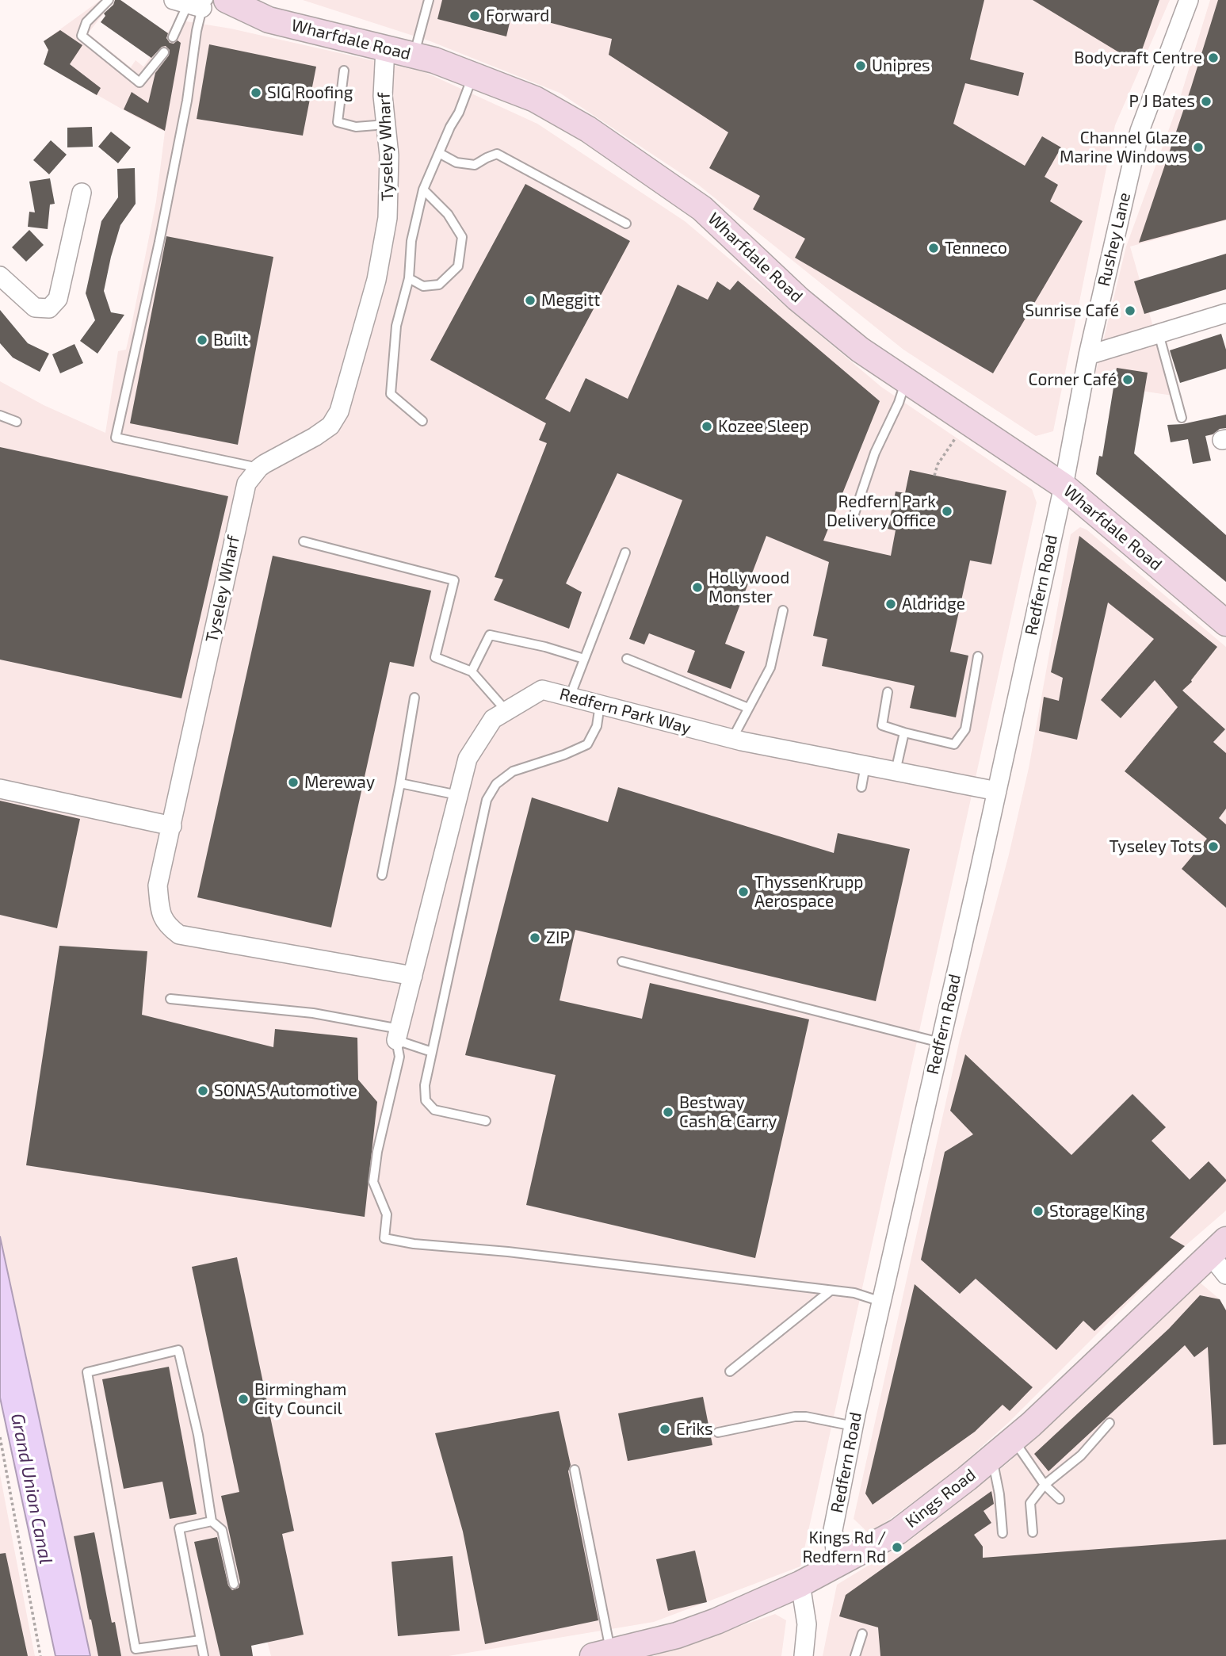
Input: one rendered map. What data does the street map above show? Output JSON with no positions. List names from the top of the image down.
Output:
{
  "streets": {
    "main road": ["Wharfdale Road", "Kings Road"],
    "street": [
      "Tyseley Wharf",
      "Rushey Lane",
      "Redfern Road",
      "Redfern Park Way"
    ]
  },
  "crossings": [
    ["Wharfdale Road", "Tyseley Wharf"],
    ["Wharfdale Road", "Rushey Lane"],
    ["Wharfdale Road", "Redfern Road"],
    ["Tyseley Wharf", "Redfern Park Way"],
    ["Rushey Lane", "Redfern Road"],
    ["Redfern Road", "Redfern Park Way"],
    ["Redfern Road", "Kings Road"]
  ],
  "water": ["Grand Union Canal"],
  "places": [
    "Forward",
    "Bodycraft Centre",
    "Unipres",
    "SIG Roofing",
    "P J Bates",
    "Channel Glaze Marine Windows",
    "Tenneco",
    "Meggitt",
    "Sunrise Café",
    "Built",
    "Corner Café",
    "Kozee Sleep",
    "Redfern Park Delivery Office",
    "Hollywood Monster",
    "Aldridge",
    "Mereway",
    "Tyseley Tots",
    "ThyssenKrupp Aerospace",
    "ZIP",
    "SONAS Automotive",
    "Bestway Cash & Carry",
    "Storage King",
    "Birmingham City Council",
    "Eriks",
    "Kings Rd / Redfern Rd"
  ]
}
